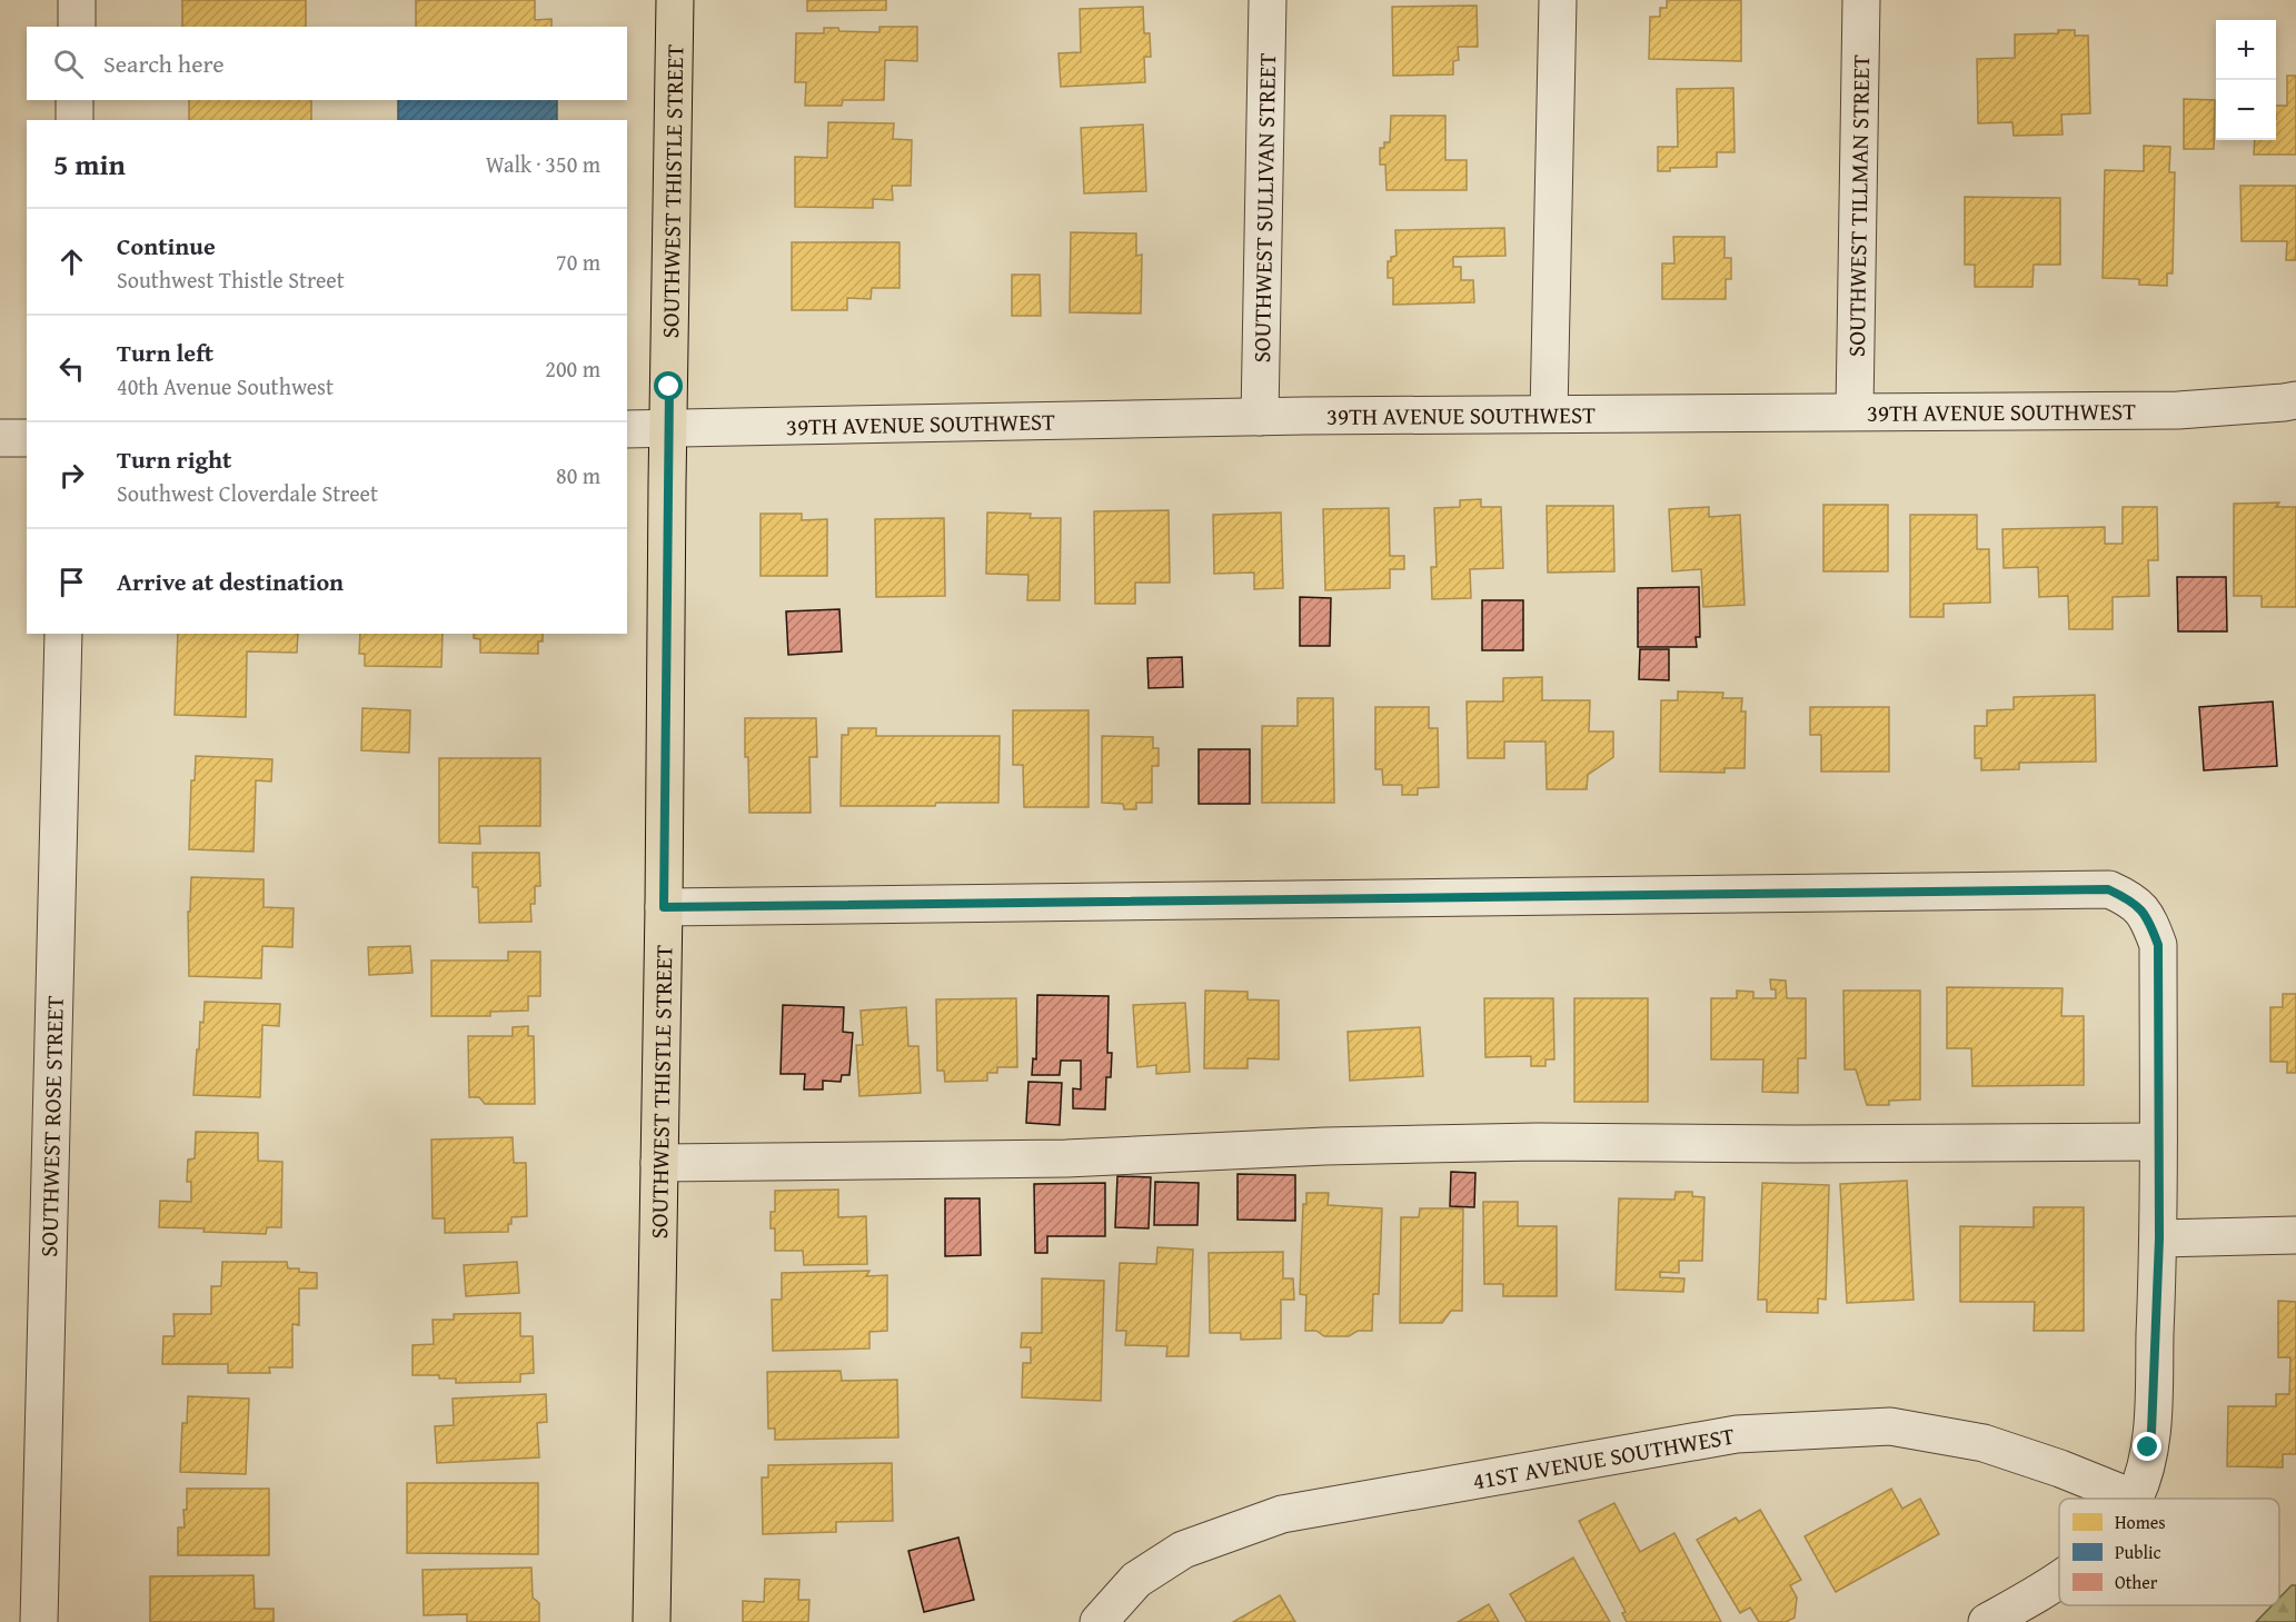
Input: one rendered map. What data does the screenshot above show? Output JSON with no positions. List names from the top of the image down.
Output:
{
  "streets": {
    "main road": ["SOUTHWEST THISTLE STREET"],
    "street": [
      "SOUTHWEST TILLMAN STREET",
      "SOUTHWEST SULLIVAN STREET",
      "39TH AVENUE SOUTHWEST",
      "SOUTHWEST ROSE STREET",
      "41ST AVENUE SOUTHWEST"
    ]
  },
  "crossings": [
    ["SOUTHWEST THISTLE STREET", "39TH AVENUE SOUTHWEST"],
    ["SOUTHWEST TILLMAN STREET", "39TH AVENUE SOUTHWEST"],
    ["SOUTHWEST SULLIVAN STREET", "39TH AVENUE SOUTHWEST"]
  ],
  "legend": ["Homes", "Public", "Other"],
  "page": {
    "map_buttons": ["+", "−"],
    "search": "Search here",
    "heading": ["5 min", "Walk · 350 m"],
    "list": [
      ["Continue", "Southwest Thistle Street", "70 m"],
      ["Turn left", "40th Avenue Southwest", "200 m"],
      ["Turn right", "Southwest Cloverdale Street", "80 m"],
      "Arrive at destination"
    ]
  }
}
